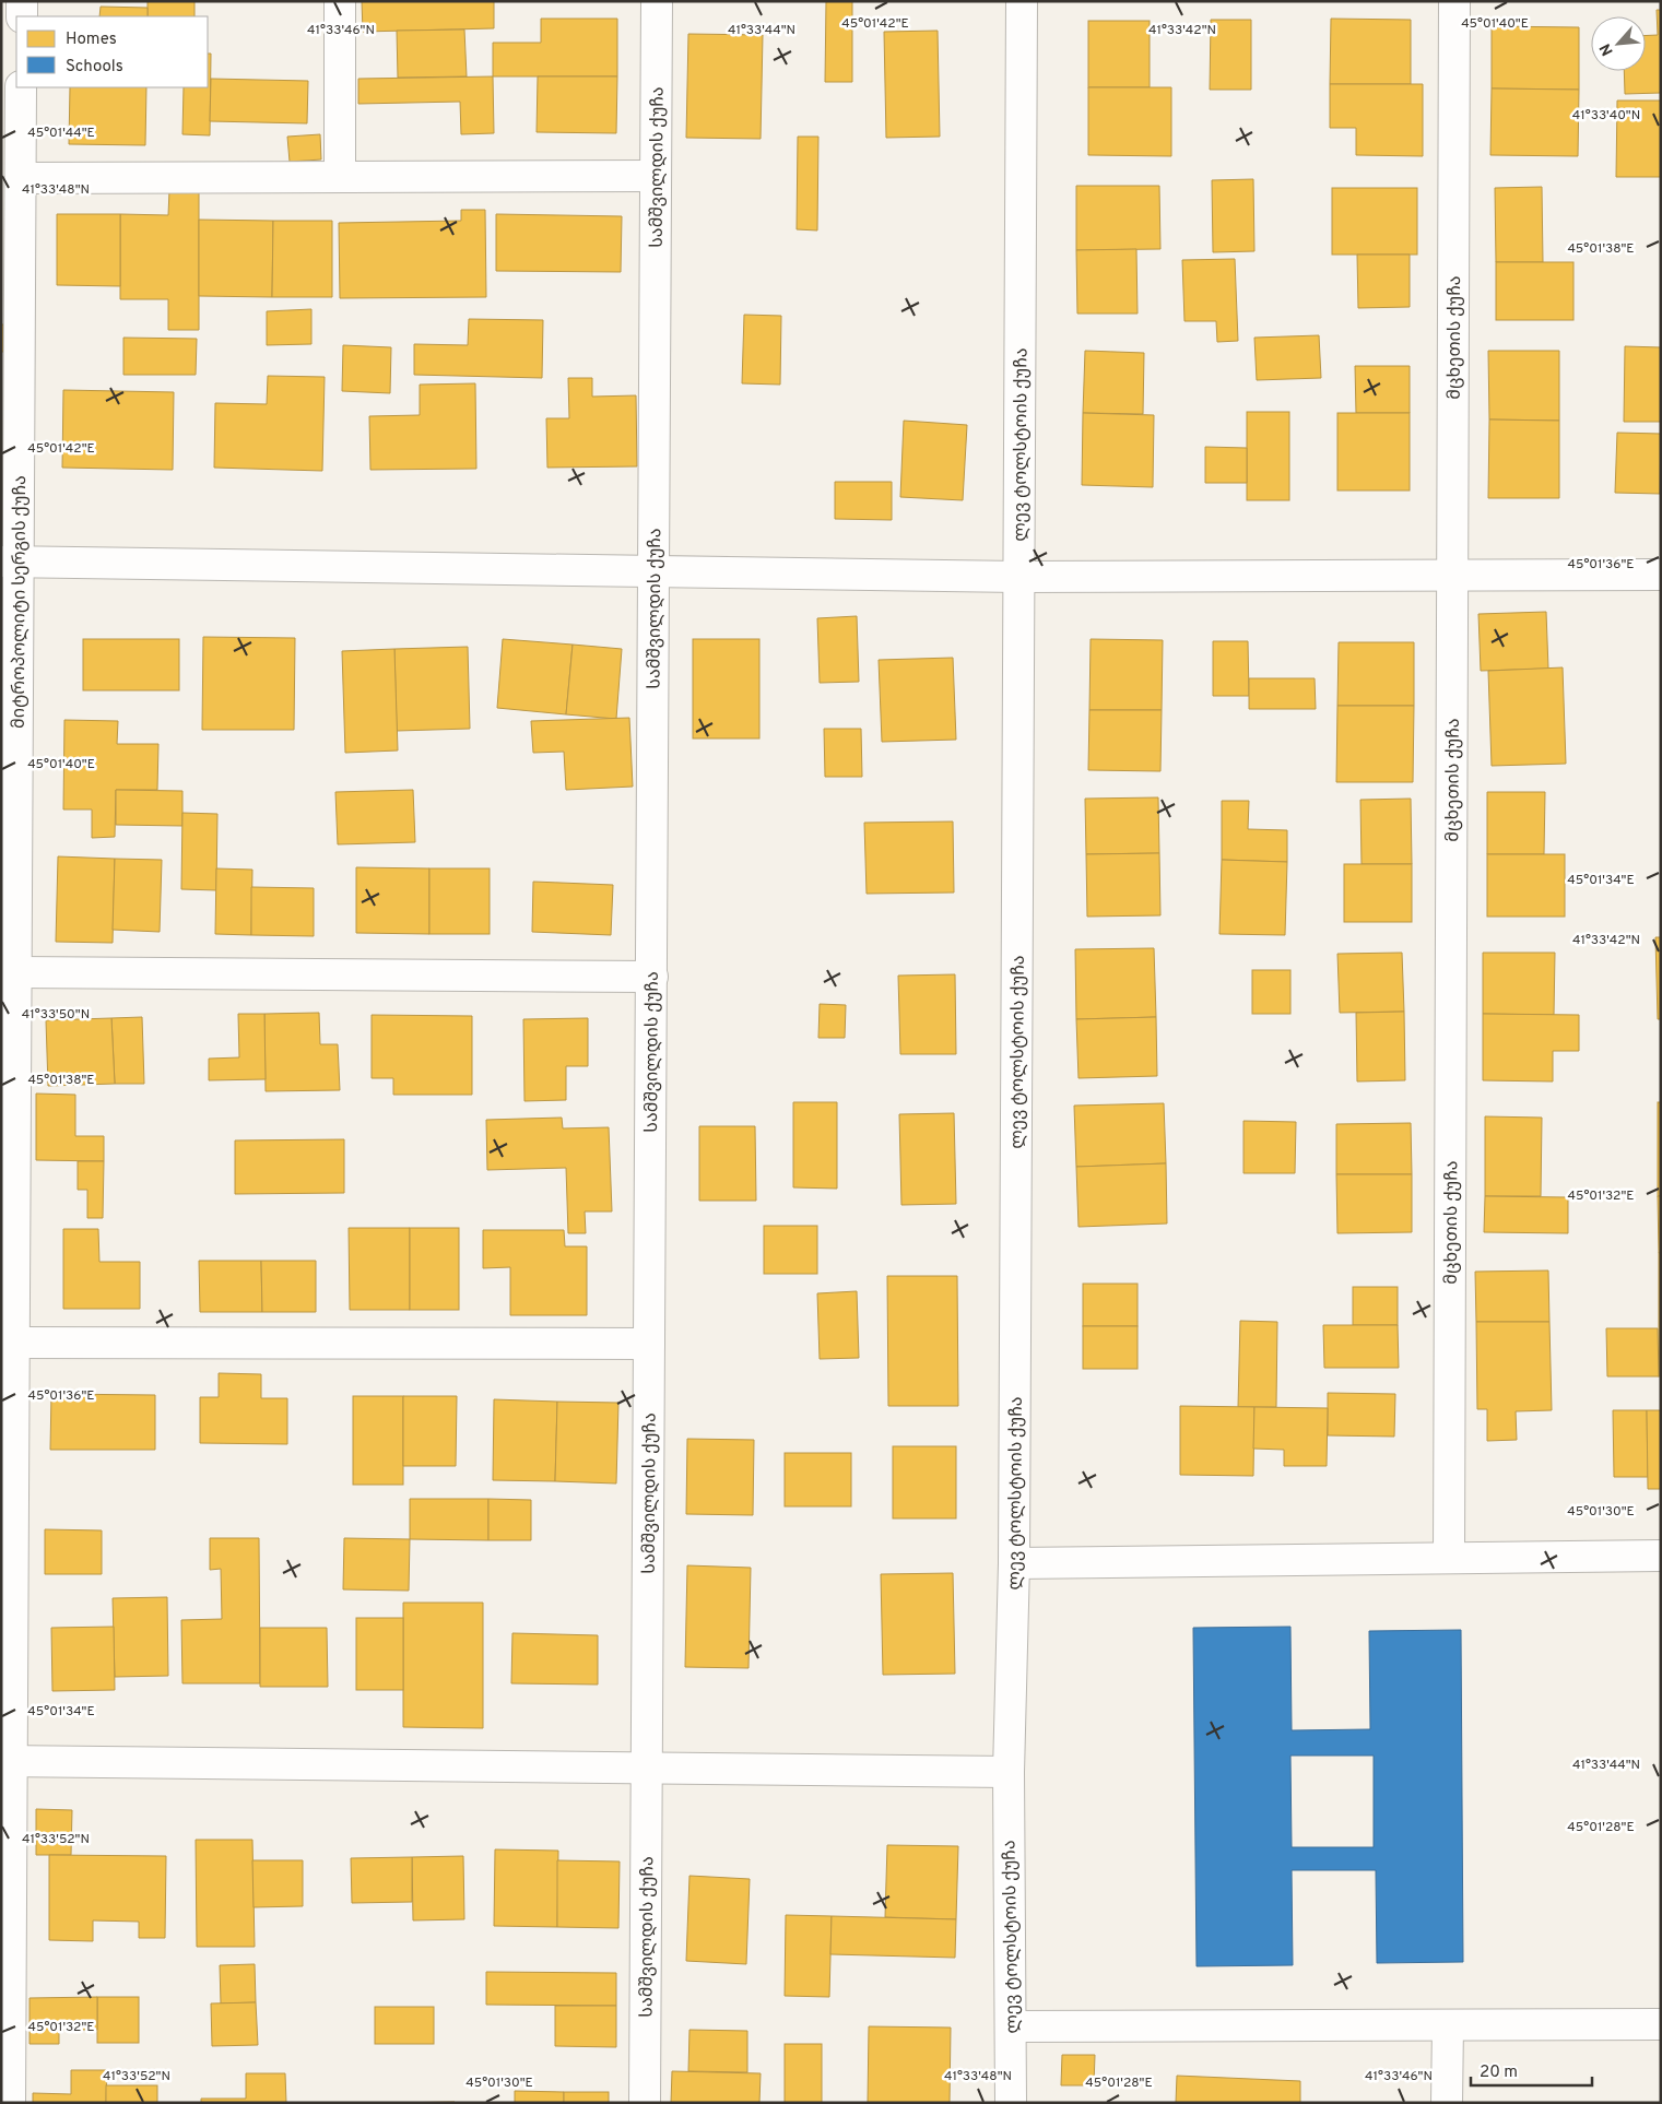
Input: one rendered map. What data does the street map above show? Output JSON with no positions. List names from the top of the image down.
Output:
{
  "streets": {
    "street": [
      "სამშვილდის ქუჩა",
      "მცხეთის ქუჩა",
      "ლევ ტოლსტოის ქუჩა",
      "მიტროპოლიტი სერგის ქუჩა"
    ]
  },
  "legend": ["Homes", "Schools"],
  "scale_bar": "20 m",
  "north": "bottom left",
  "coordinates": [
    "45°01'42\"E",
    "45°01'40\"E",
    "41°33'46\"N",
    "41°33'44\"N",
    "41°33'42\"N",
    "41°33'40\"N",
    "45°01'44\"E",
    "41°33'48\"N",
    "45°01'38\"E",
    "45°01'36\"E",
    "45°01'34\"E",
    "41°33'50\"N",
    "45°01'32\"E",
    "45°01'30\"E",
    "45°01'28\"E",
    "41°33'52\"N"
  ]
}
